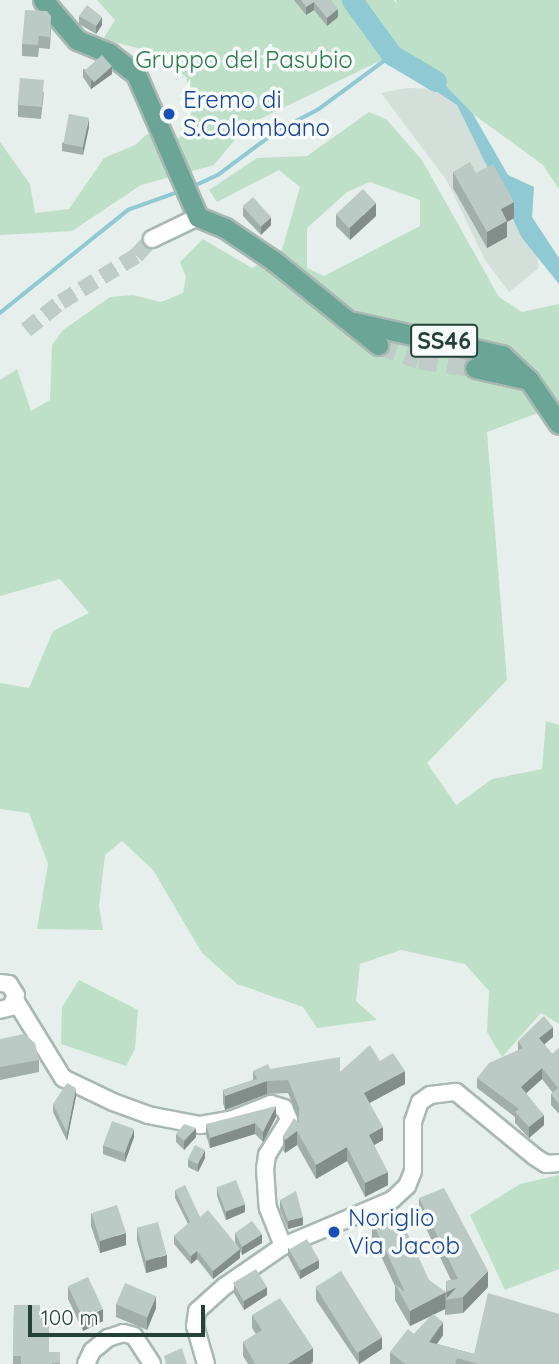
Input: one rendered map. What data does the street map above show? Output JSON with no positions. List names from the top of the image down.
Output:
{
  "streets": {
    "main road": ["SS46"]
  },
  "parks": ["Gruppo del Pasubio"],
  "places": ["Eremo di S.Colombano", "Noriglio Via Jacob"],
  "scale_bar": "100 m"
}
